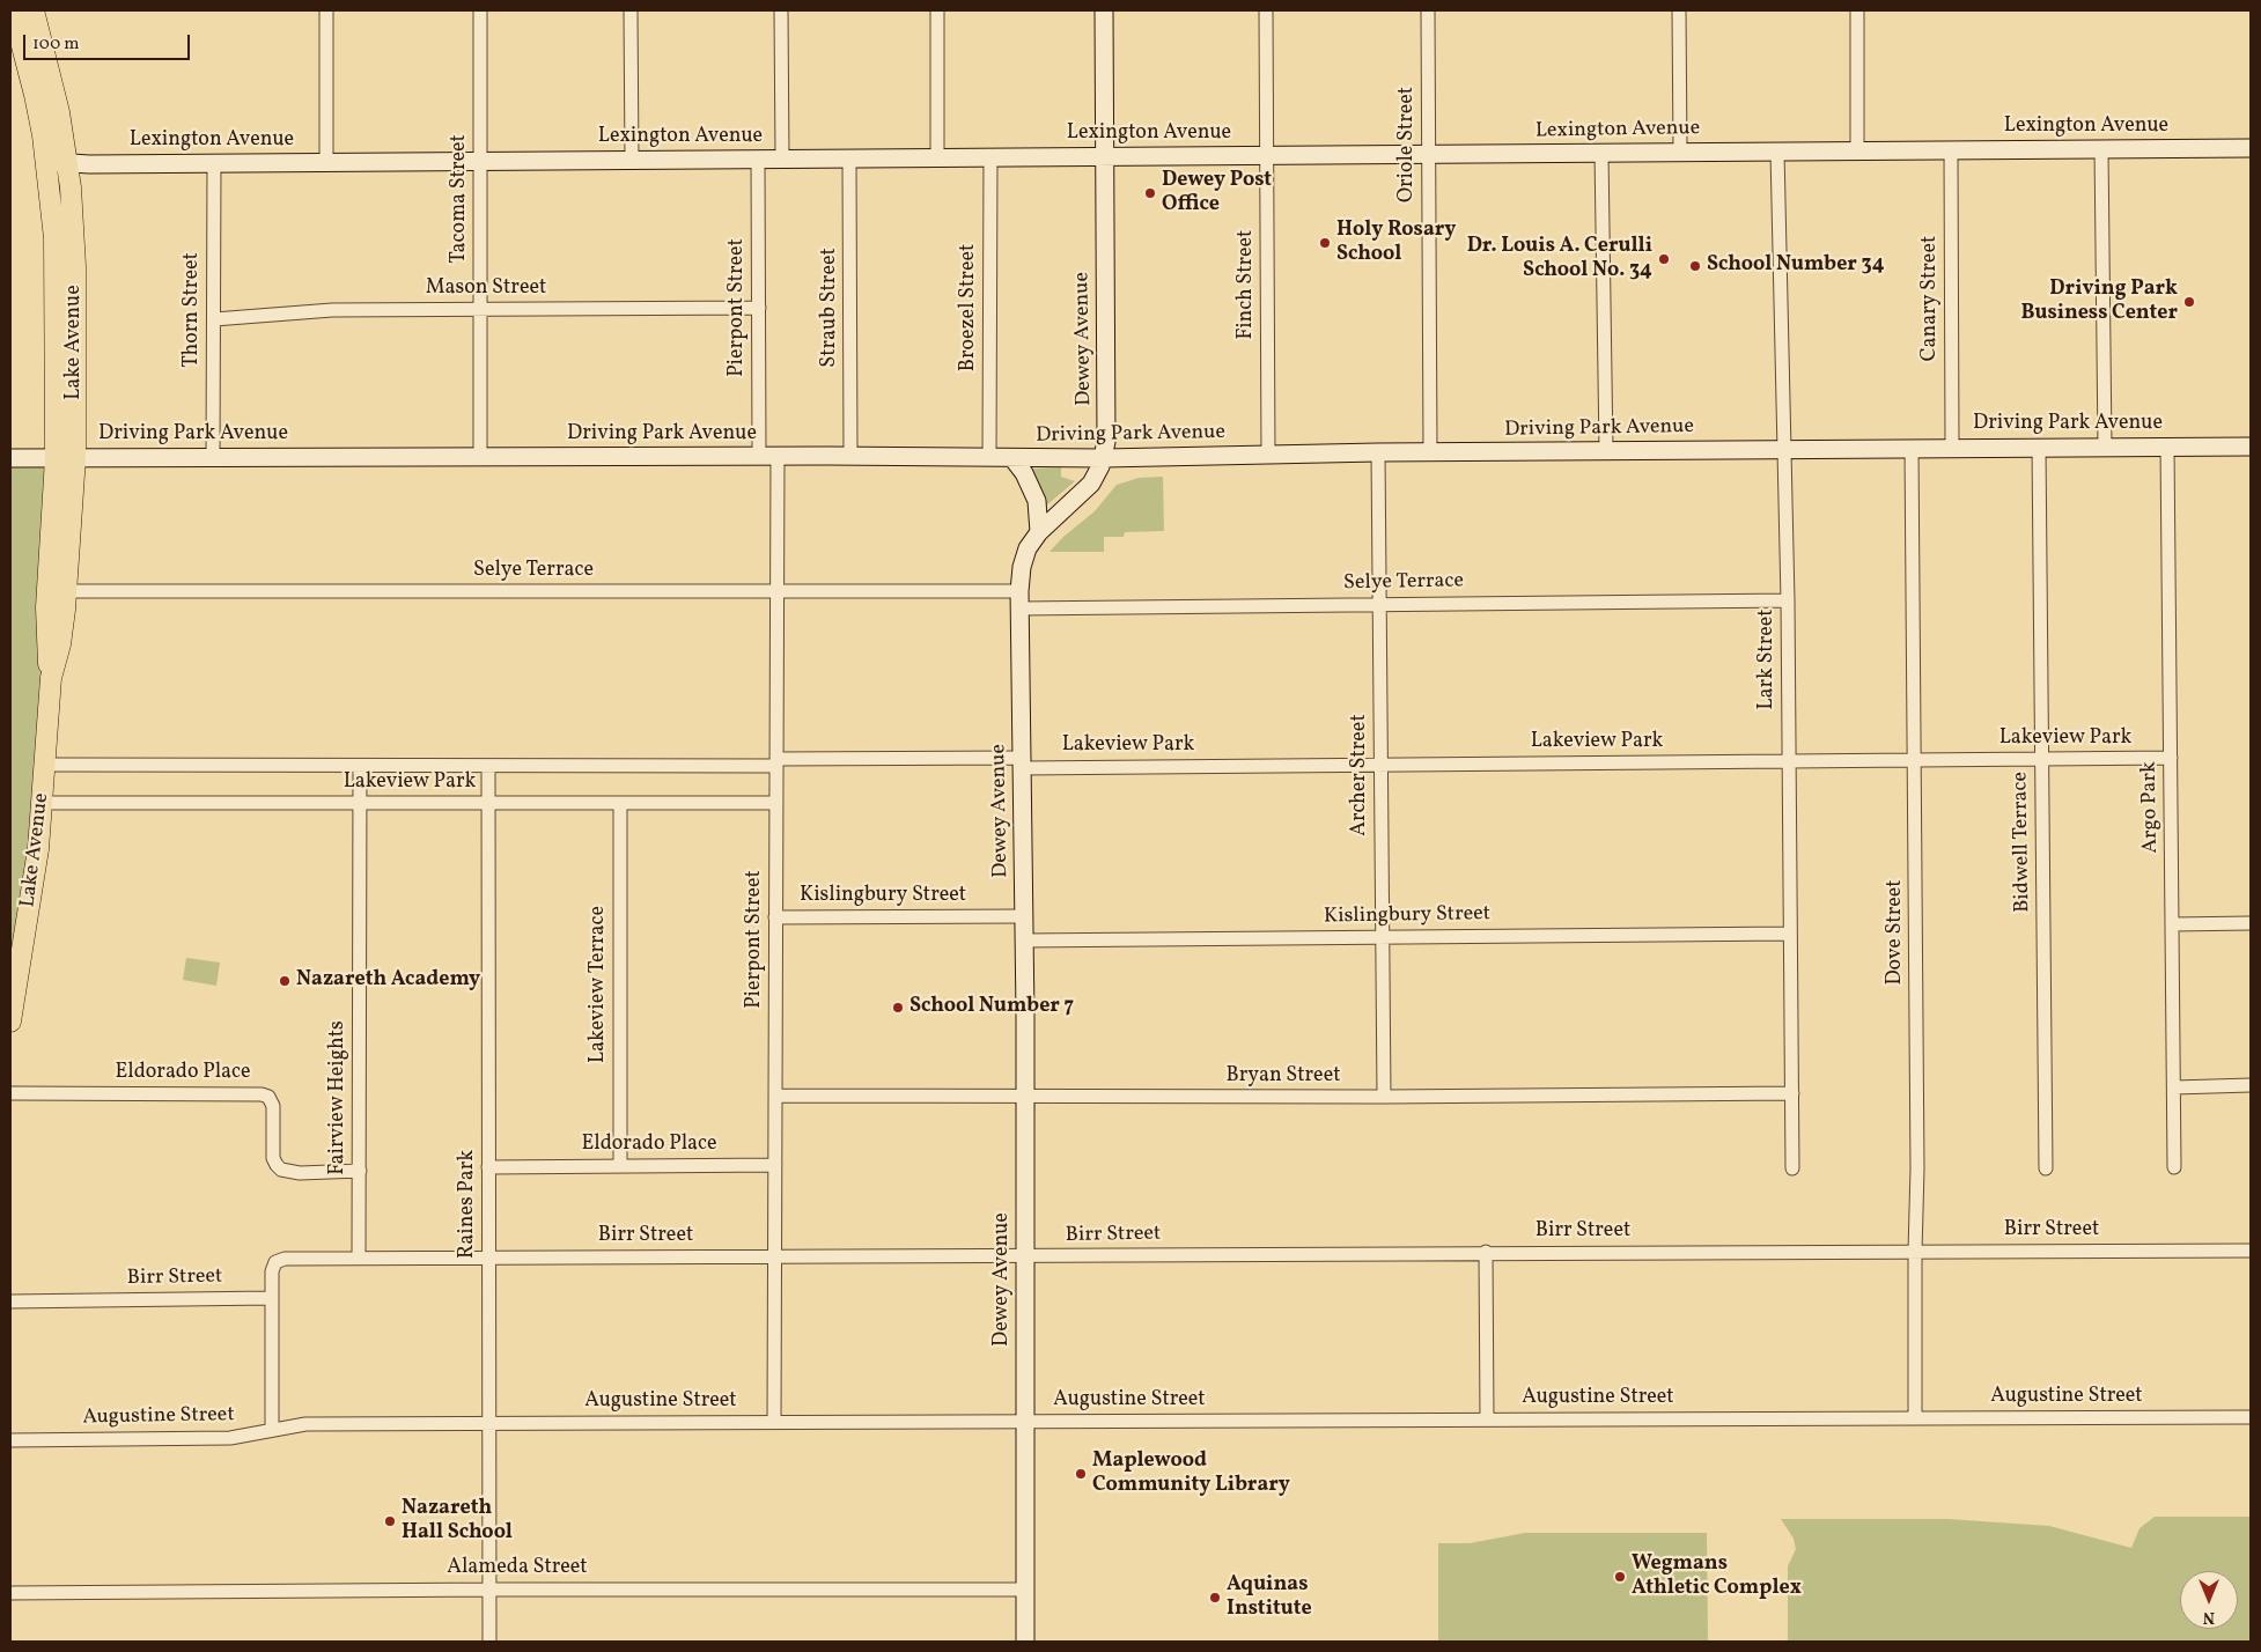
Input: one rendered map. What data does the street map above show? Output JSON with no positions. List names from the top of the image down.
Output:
{
  "streets": {
    "main road": ["Lake Avenue"],
    "street": [
      "Lexington Avenue",
      "Oriole Street",
      "Tacoma Street",
      "Finch Street",
      "Mason Street",
      "Canary Street",
      "Pierpont Street",
      "Straub Street",
      "Broezel Street",
      "Thorn Street",
      "Dewey Avenue",
      "Driving Park Avenue",
      "Selye Terrace",
      "Lark Street",
      "Lakeview Park",
      "Archer Street",
      "Argo Park",
      "Bidwell Terrace",
      "Kislingbury Street",
      "Dove Street",
      "Lakeview Terrace",
      "Eldorado Place",
      "Bryan Street",
      "Fairview Heights",
      "Raines Park",
      "Birr Street",
      "Augustine Street",
      "Alameda Street"
    ]
  },
  "crossings": [
    ["Lexington Avenue", "Oriole Street"],
    ["Lexington Avenue", "Tacoma Street"],
    ["Lexington Avenue", "Finch Street"],
    ["Lexington Avenue", "Canary Street"],
    ["Lexington Avenue", "Pierpont Street"],
    ["Lexington Avenue", "Straub Street"],
    ["Lexington Avenue", "Broezel Street"],
    ["Lexington Avenue", "Thorn Street"],
    ["Lexington Avenue", "Dewey Avenue"],
    ["Lexington Avenue", "Lake Avenue"],
    ["Lexington Avenue", "Lark Street"],
    ["Oriole Street", "Driving Park Avenue"],
    ["Tacoma Street", "Mason Street"],
    ["Tacoma Street", "Driving Park Avenue"],
    ["Finch Street", "Driving Park Avenue"],
    ["Mason Street", "Pierpont Street"],
    ["Mason Street", "Thorn Street"],
    ["Canary Street", "Driving Park Avenue"],
    ["Pierpont Street", "Driving Park Avenue"],
    ["Pierpont Street", "Selye Terrace"],
    ["Pierpont Street", "Lakeview Park"],
    ["Pierpont Street", "Kislingbury Street"],
    ["Pierpont Street", "Eldorado Place"],
    ["Pierpont Street", "Bryan Street"],
    ["Pierpont Street", "Birr Street"],
    ["Pierpont Street", "Augustine Street"],
    ["Straub Street", "Driving Park Avenue"],
    ["Broezel Street", "Driving Park Avenue"],
    ["Thorn Street", "Driving Park Avenue"],
    ["Dewey Avenue", "Driving Park Avenue"],
    ["Dewey Avenue", "Selye Terrace"],
    ["Dewey Avenue", "Lakeview Park"],
    ["Dewey Avenue", "Kislingbury Street"],
    ["Dewey Avenue", "Bryan Street"],
    ["Dewey Avenue", "Birr Street"],
    ["Dewey Avenue", "Augustine Street"],
    ["Dewey Avenue", "Alameda Street"],
    ["Lake Avenue", "Driving Park Avenue"],
    ["Lake Avenue", "Selye Terrace"],
    ["Lake Avenue", "Lakeview Park"],
    ["Driving Park Avenue", "Lark Street"],
    ["Driving Park Avenue", "Archer Street"],
    ["Driving Park Avenue", "Argo Park"],
    ["Driving Park Avenue", "Bidwell Terrace"],
    ["Driving Park Avenue", "Dove Street"],
    ["Selye Terrace", "Lark Street"],
    ["Selye Terrace", "Archer Street"],
    ["Lark Street", "Lakeview Park"],
    ["Lark Street", "Kislingbury Street"],
    ["Lark Street", "Bryan Street"],
    ["Lakeview Park", "Archer Street"],
    ["Lakeview Park", "Argo Park"],
    ["Lakeview Park", "Bidwell Terrace"],
    ["Lakeview Park", "Dove Street"],
    ["Lakeview Park", "Lakeview Terrace"],
    ["Lakeview Park", "Fairview Heights"],
    ["Lakeview Park", "Raines Park"],
    ["Archer Street", "Kislingbury Street"],
    ["Archer Street", "Bryan Street"],
    ["Dove Street", "Birr Street"],
    ["Dove Street", "Augustine Street"],
    ["Lakeview Terrace", "Eldorado Place"],
    ["Eldorado Place", "Fairview Heights"],
    ["Eldorado Place", "Raines Park"],
    ["Fairview Heights", "Birr Street"],
    ["Raines Park", "Birr Street"],
    ["Raines Park", "Augustine Street"],
    ["Raines Park", "Alameda Street"]
  ],
  "places": [
    "Dewey Post Office",
    "Holy Rosary School",
    "Dr. Louis A. Cerulli School No. 34",
    "School Number 34",
    "Driving Park Business Center",
    "Nazareth Academy",
    "School Number 7",
    "Maplewood Community Library",
    "Nazareth Hall School",
    "Wegmans Athletic Complex",
    "Aquinas Institute"
  ],
  "scale_bar": "100 m",
  "north": "bottom"
}
